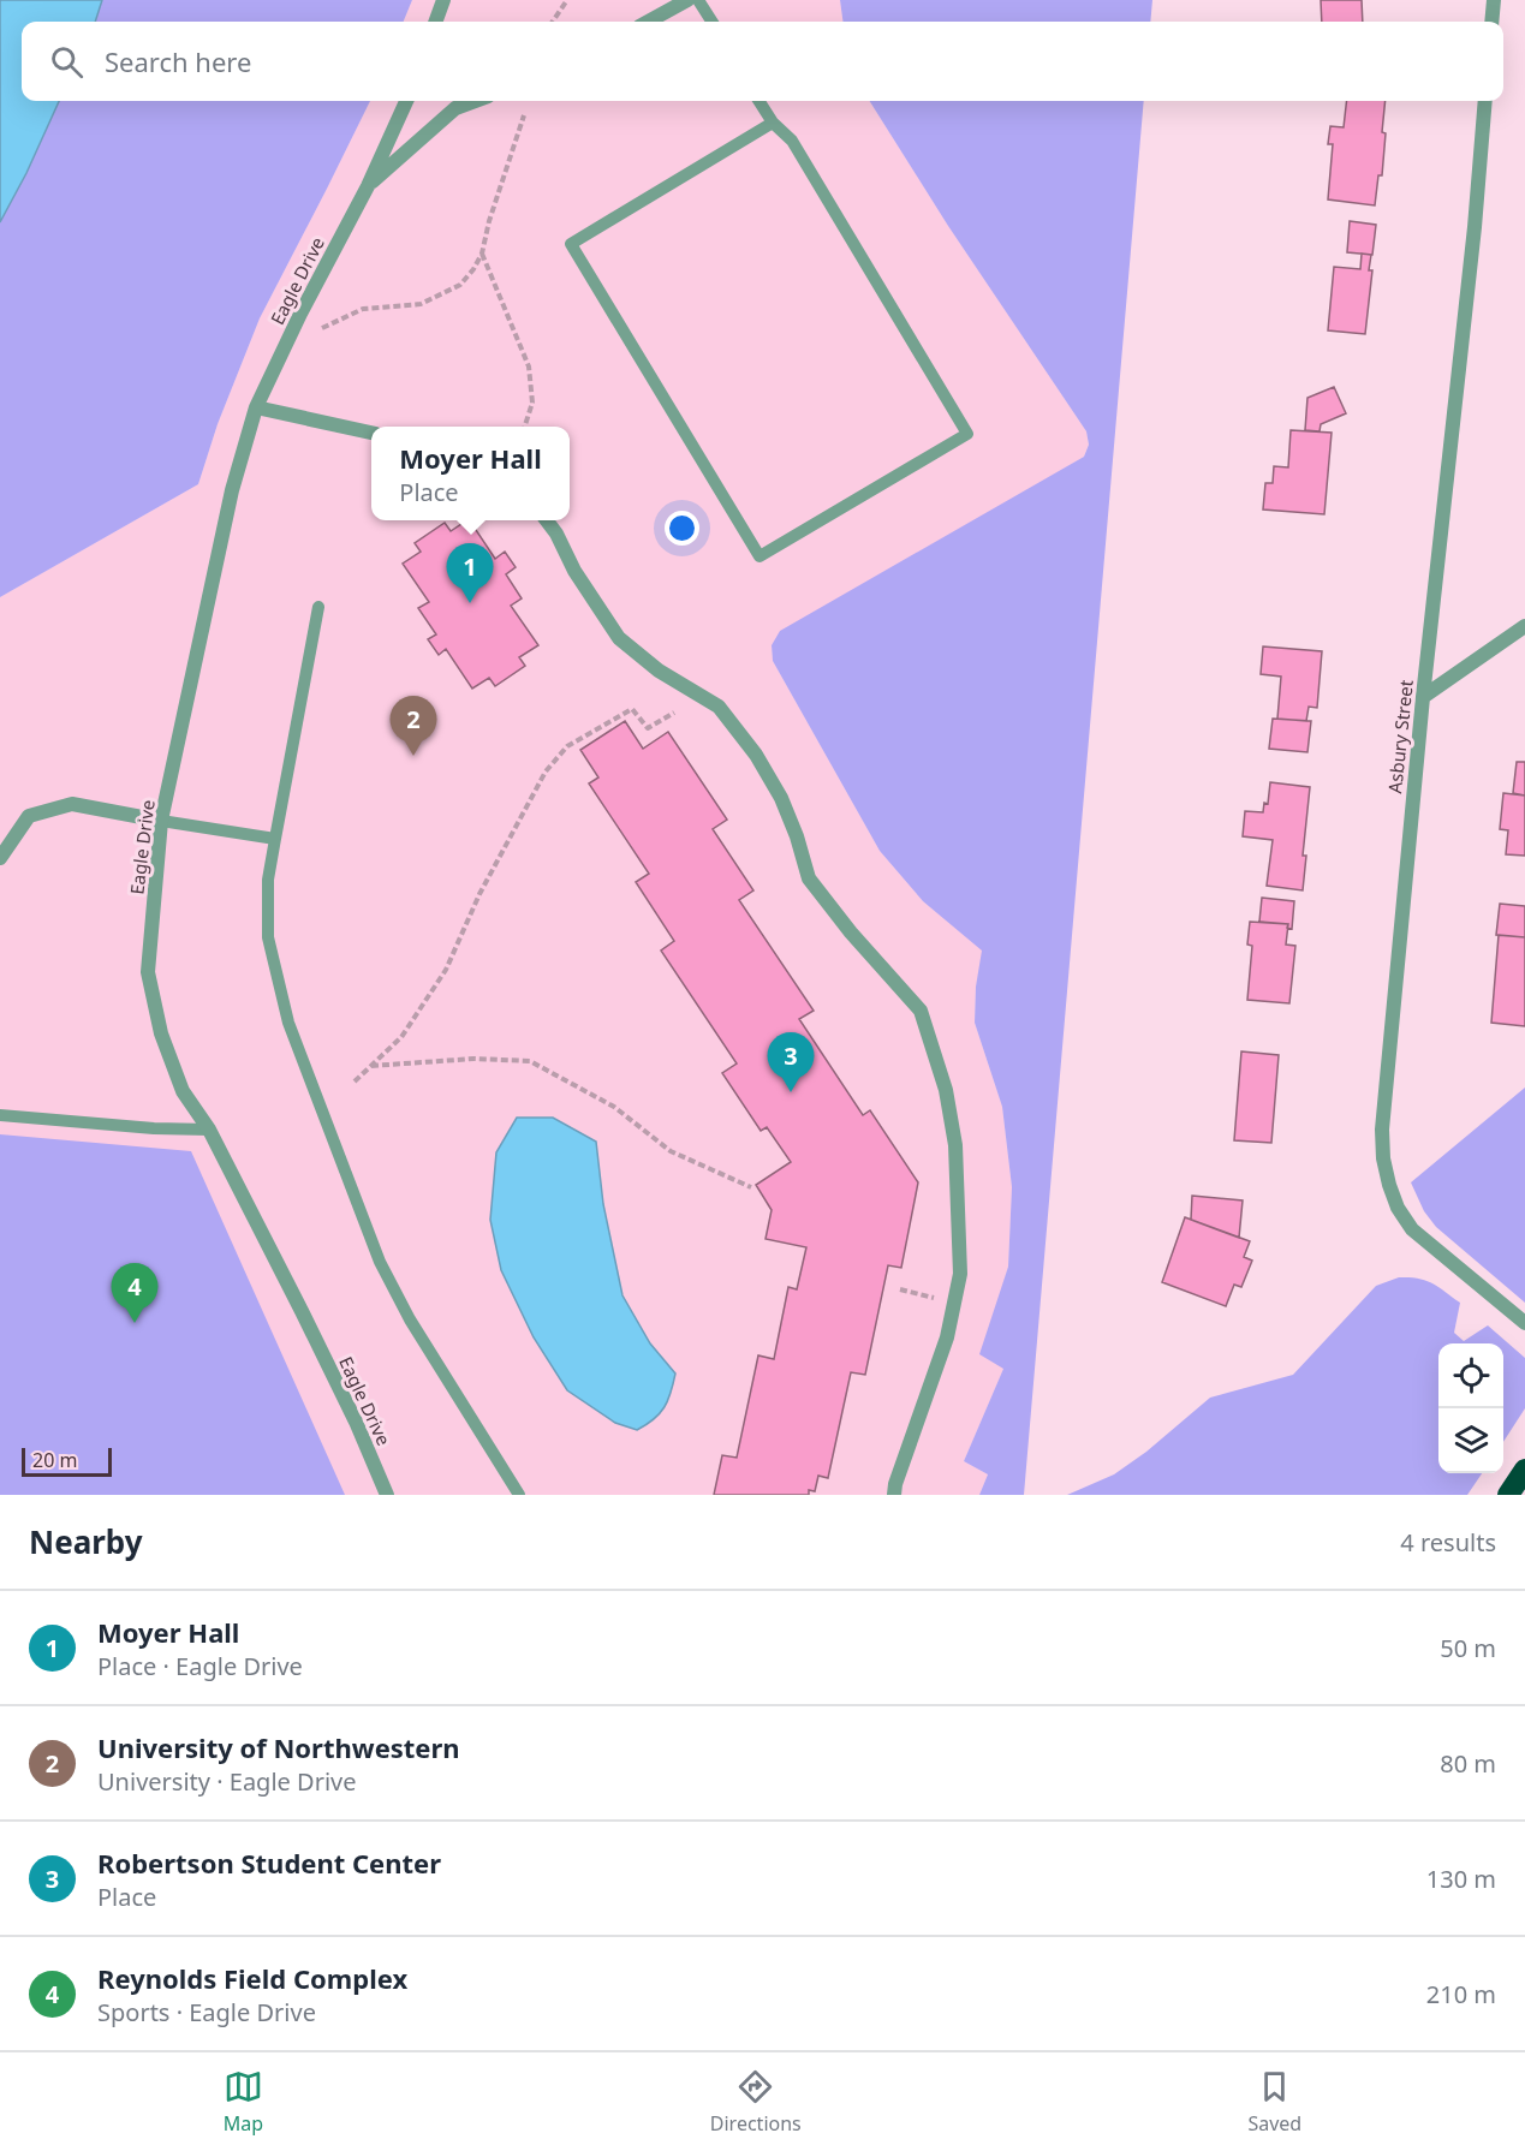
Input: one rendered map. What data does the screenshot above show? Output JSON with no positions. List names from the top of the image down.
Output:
{
  "streets": {
    "street": ["Eagle Drive", "Asbury Street"]
  },
  "scale_bar": "20 m",
  "page": {
    "search": "Search here",
    "popup": ["Moyer Hall", "Place"],
    "pins": [
      "1",
      "2",
      "3",
      "4"
    ],
    "scale": "20 m",
    "heading": ["Nearby", "4 results"],
    "list": [
      {
        "mark": "1",
        "name": "Moyer Hall",
        "note": "Place · Eagle Drive",
        "value": "50 m"
      },
      {
        "mark": "2",
        "name": "University of Northwestern",
        "note": "University · Eagle Drive",
        "value": "80 m"
      },
      {
        "mark": "3",
        "name": "Robertson Student Center",
        "note": "Place",
        "value": "130 m"
      },
      {
        "mark": "4",
        "name": "Reynolds Field Complex",
        "note": "Sports · Eagle Drive",
        "value": "210 m"
      }
    ],
    "nav": ["Map", "Directions", "Saved"]
  }
}
